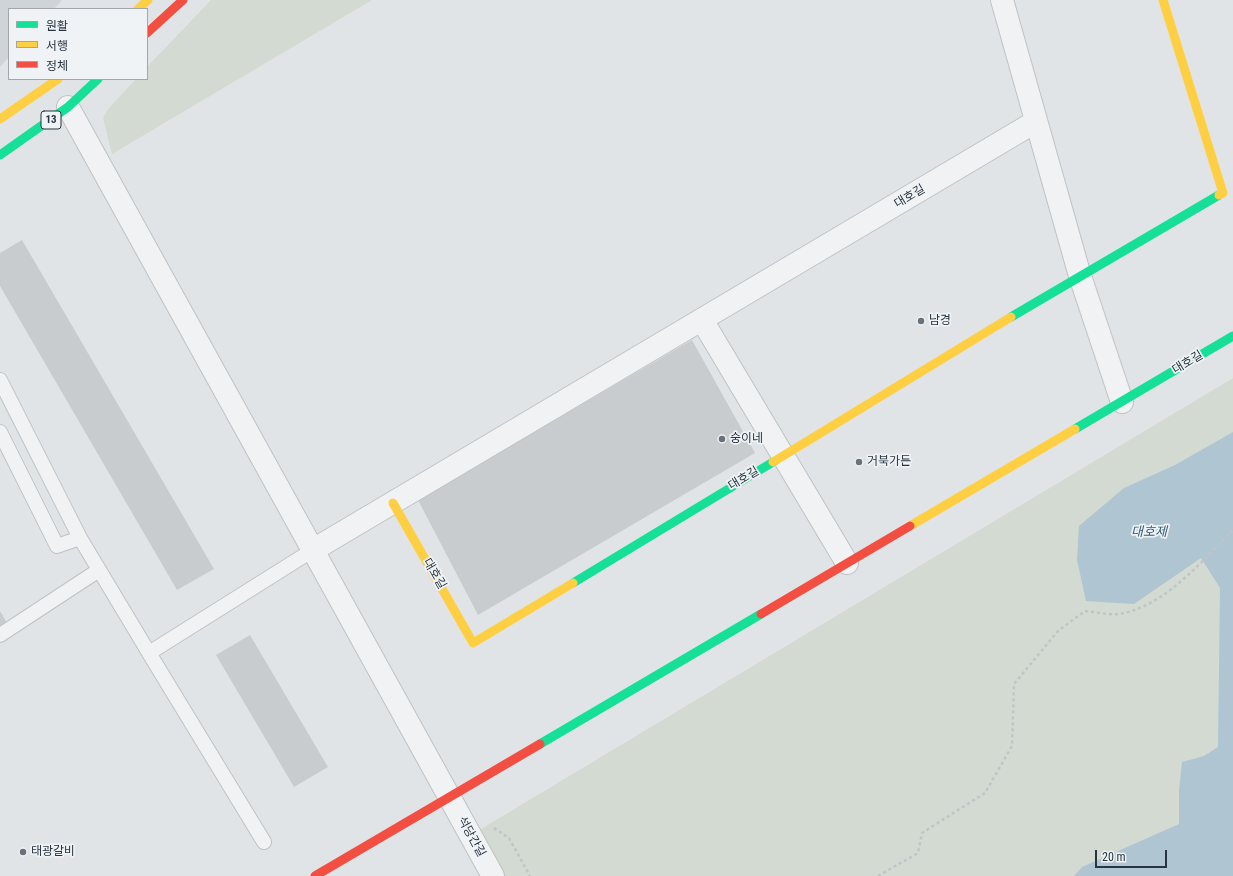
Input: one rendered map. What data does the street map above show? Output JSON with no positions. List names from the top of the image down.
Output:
{
  "streets": {
    "street": ["13", "대호길", "석당간길"]
  },
  "crossings": [
    ["13", "석당간길"],
    ["대호길", "석당간길"]
  ],
  "water": ["대호제"],
  "places": [
    "남경",
    "숭이네",
    "거북가든",
    "태광갈비"
  ],
  "legend": ["원활", "서행", "정체"],
  "scale_bar": "20 m"
}
